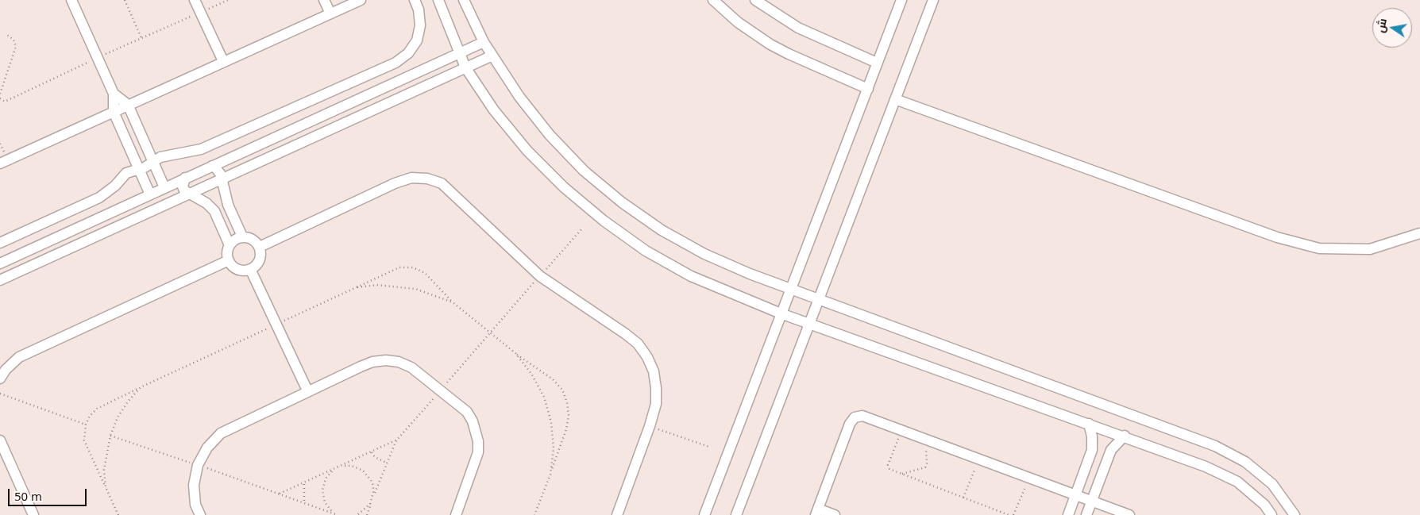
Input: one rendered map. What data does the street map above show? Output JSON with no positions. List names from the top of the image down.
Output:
{
  "scale_bar": "50 m",
  "north": "left"
}
